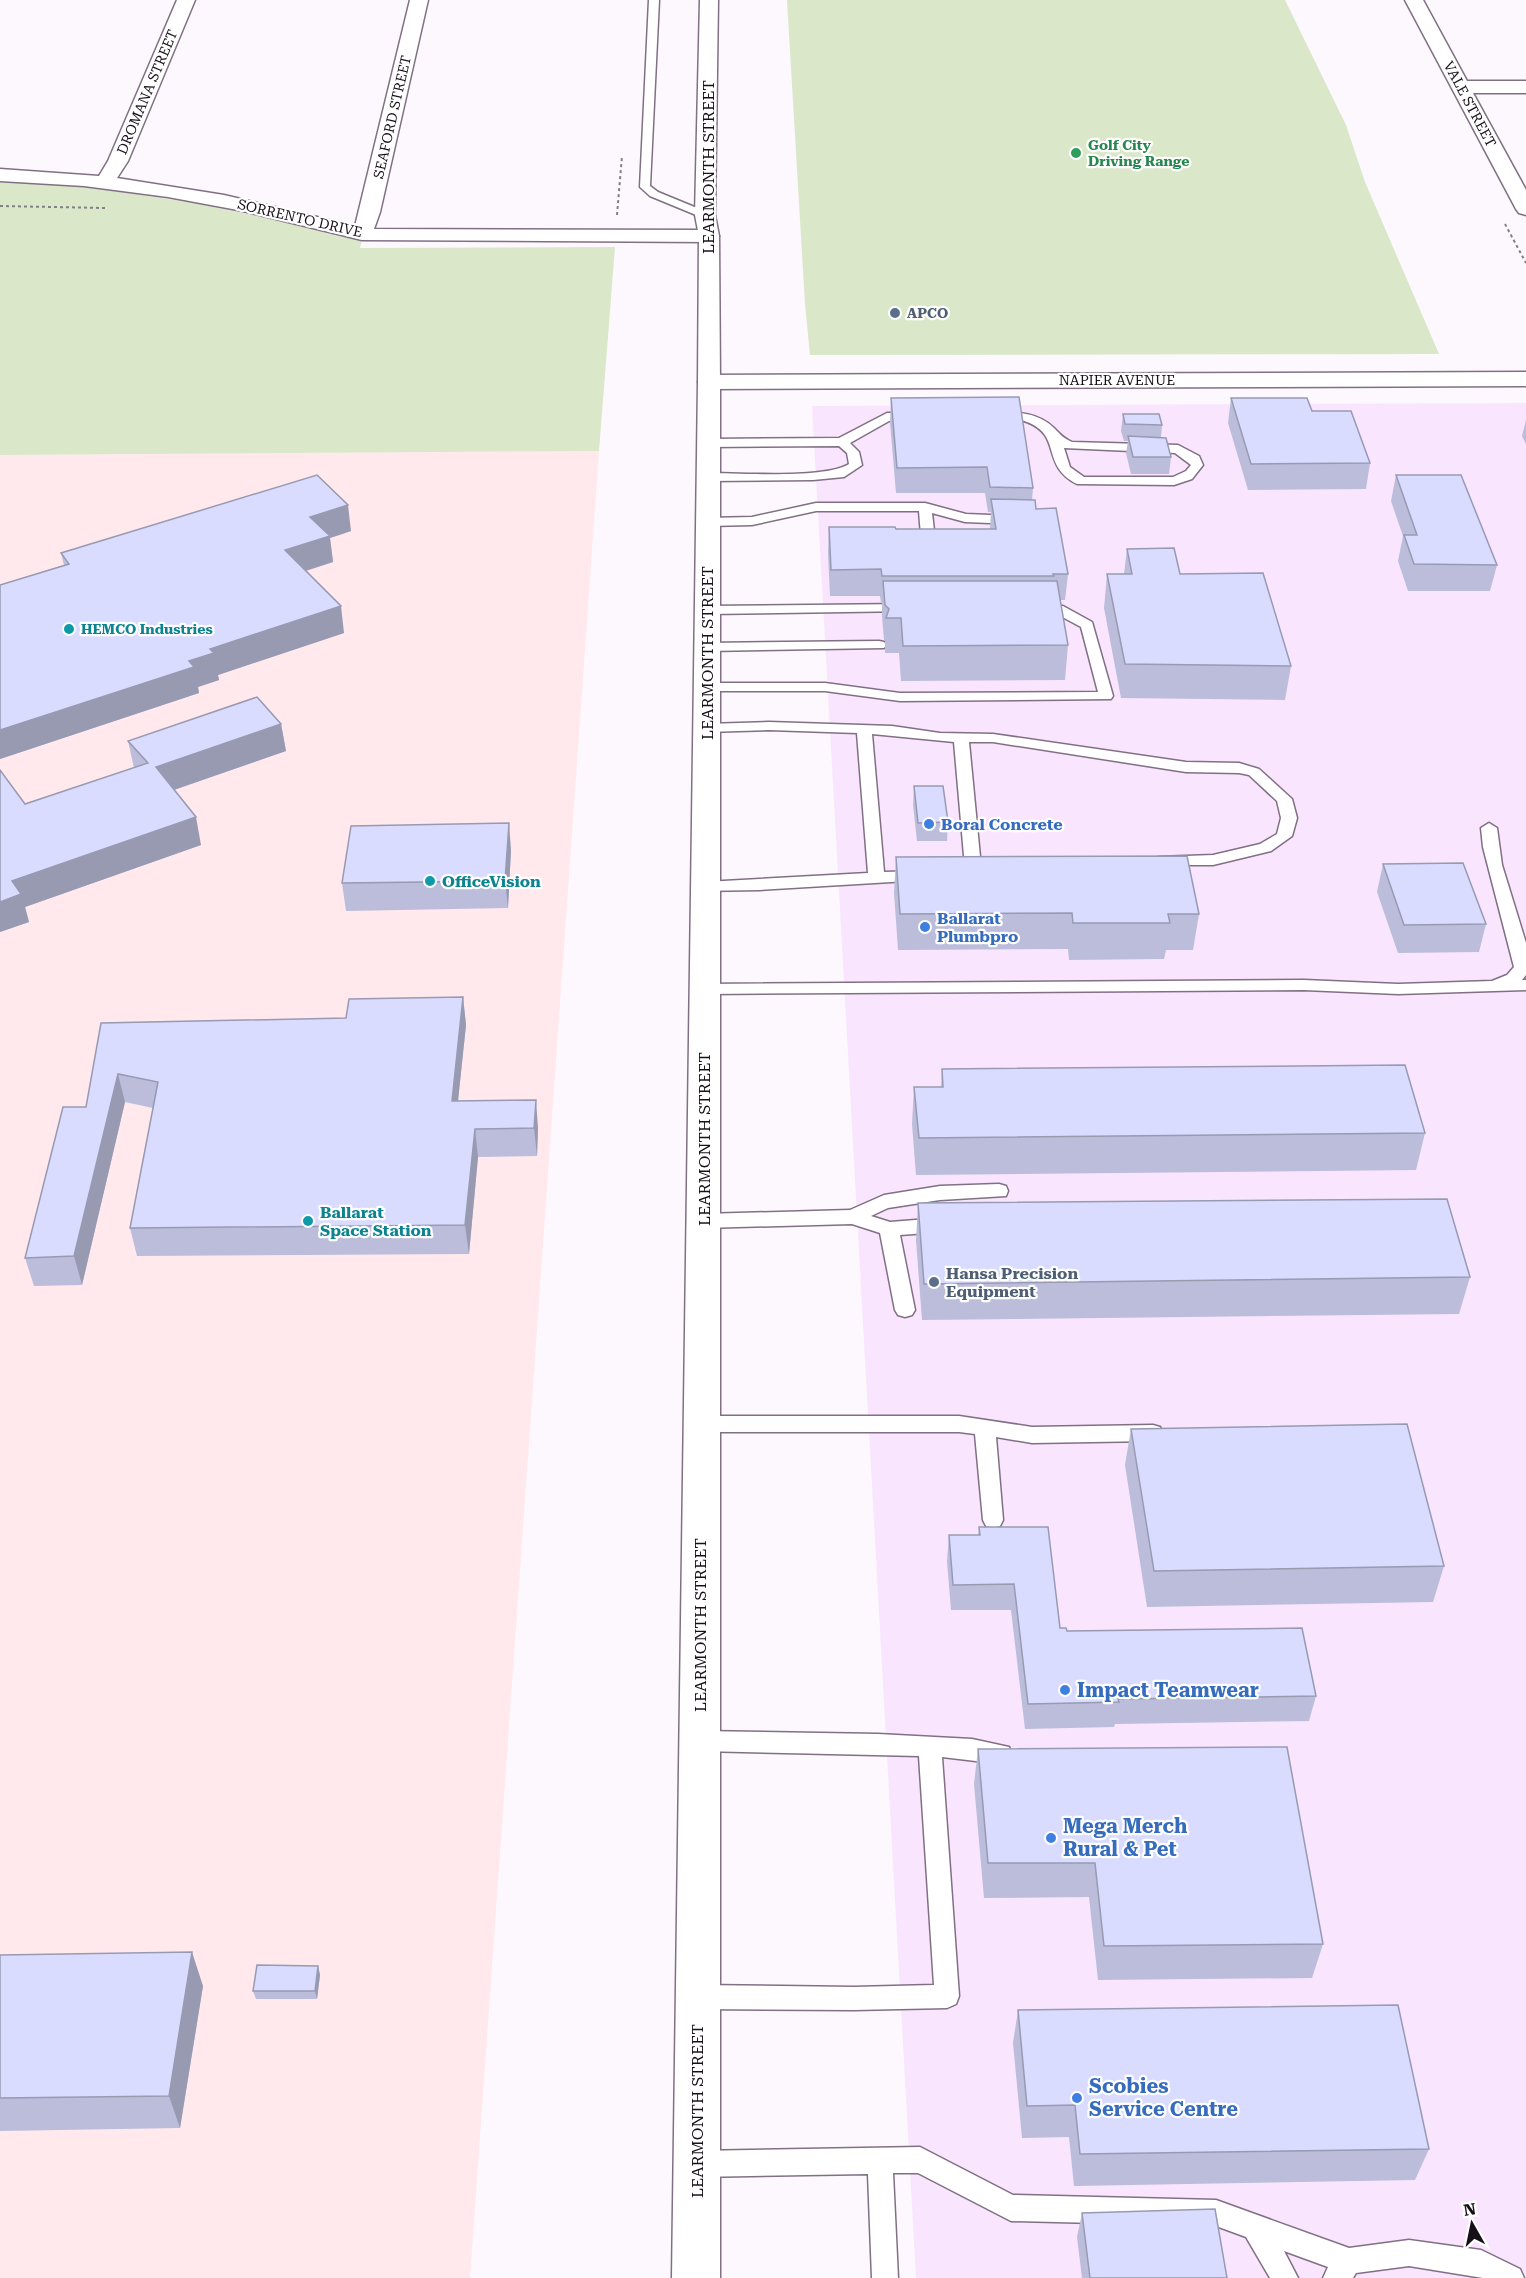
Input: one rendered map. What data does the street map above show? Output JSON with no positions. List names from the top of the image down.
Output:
{
  "streets": {
    "street": [
      "DROMANA STREET",
      "VALE STREET",
      "SEAFORD STREET",
      "LEARMONTH STREET",
      "SORRENTO DRIVE",
      "NAPIER AVENUE"
    ]
  },
  "crossings": [
    ["DROMANA STREET", "SORRENTO DRIVE"],
    ["SEAFORD STREET", "SORRENTO DRIVE"],
    ["LEARMONTH STREET", "SORRENTO DRIVE"],
    ["LEARMONTH STREET", "NAPIER AVENUE"]
  ],
  "places": [
    "Golf City Driving Range",
    "APCO",
    "HEMCO Industries",
    "Boral Concrete",
    "OfficeVision",
    "Ballarat Plumbpro",
    "Ballarat Space Station",
    "Hansa Precision Equipment",
    "Impact Teamwear",
    "Mega Merch Rural & Pet",
    "Scobies Service Centre"
  ],
  "north": "top"
}
